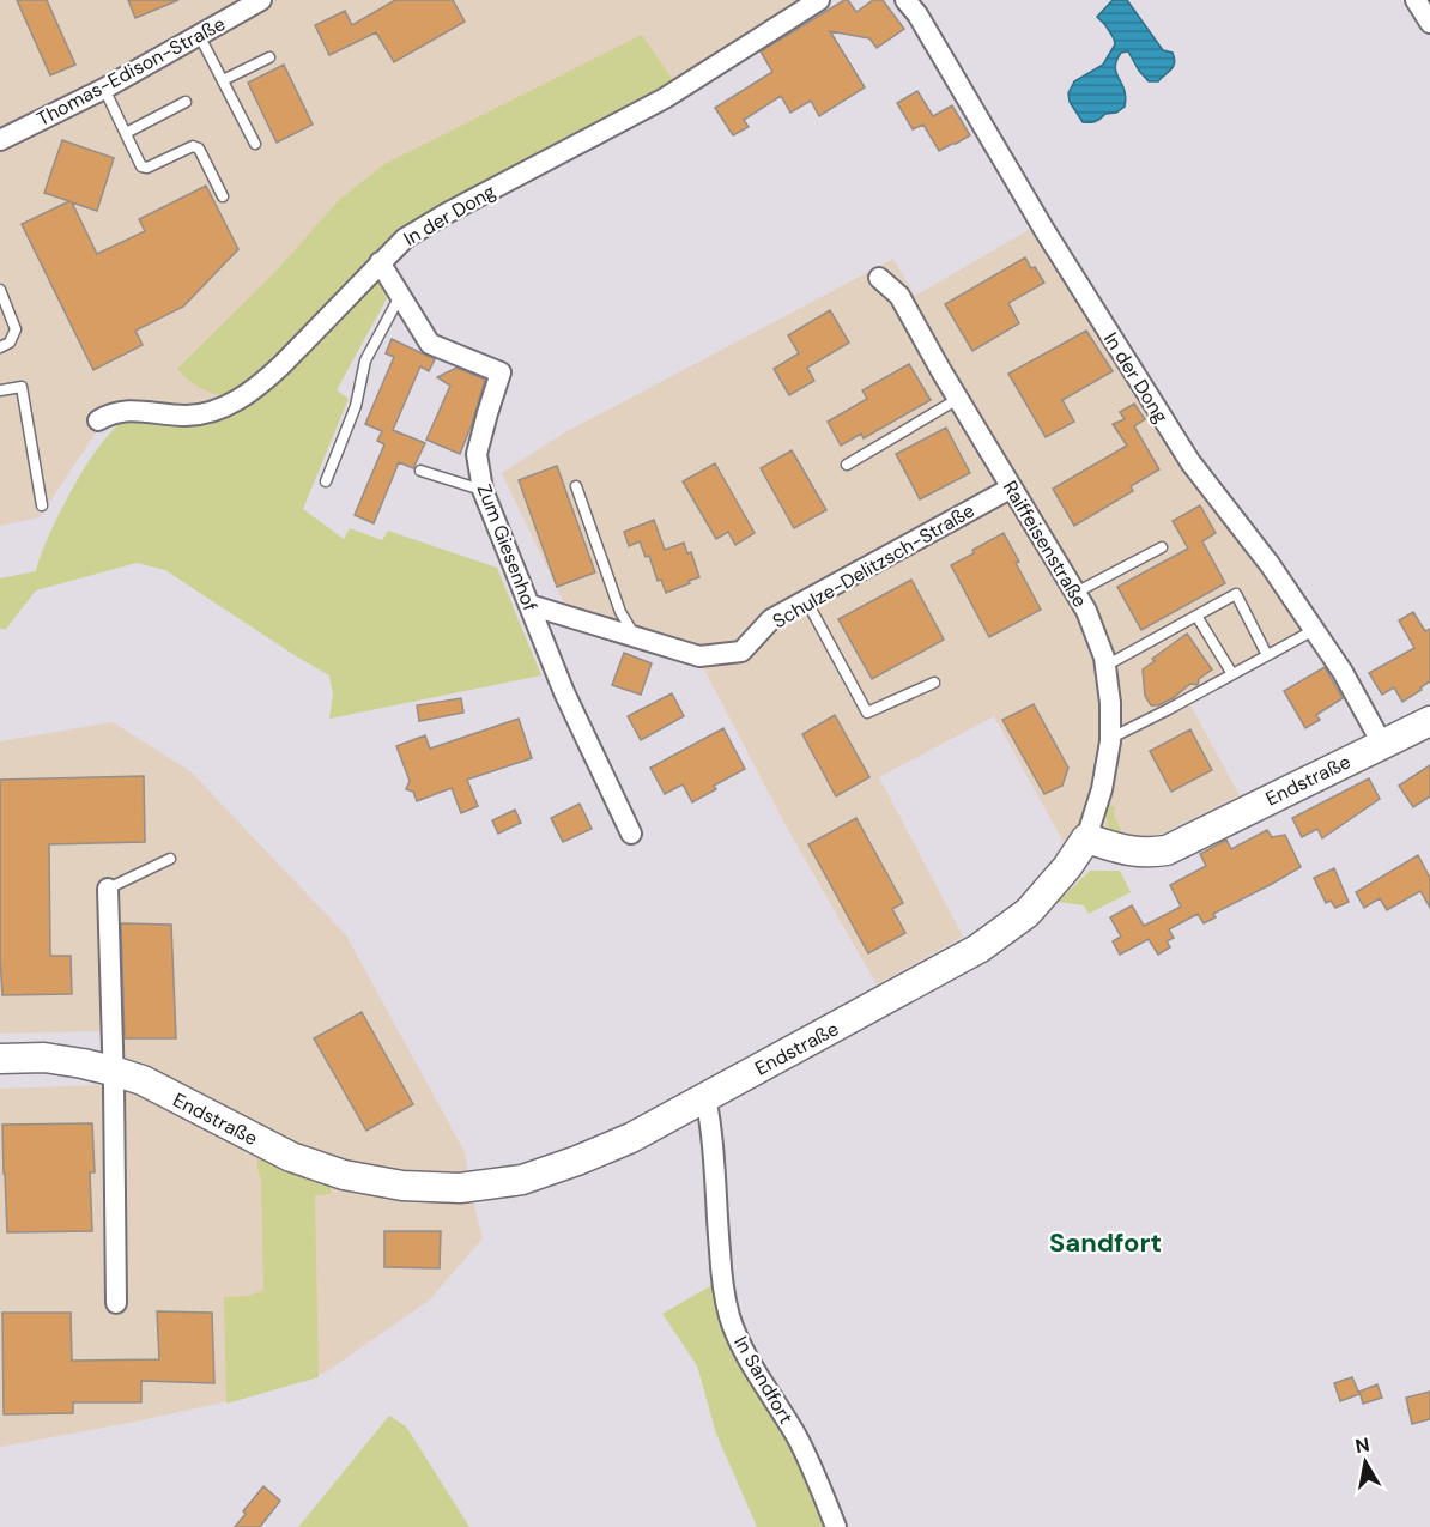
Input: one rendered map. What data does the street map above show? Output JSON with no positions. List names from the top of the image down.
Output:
{
  "streets": {
    "street": [
      "Thomas-Edison-Straße",
      "In der Dong",
      "Raiffeisenstraße",
      "Zum Giesenhof",
      "Schulze-Delitzsch-Straße",
      "Endstraße",
      "In Sandfort"
    ]
  },
  "crossings": [
    ["In der Dong", "Zum Giesenhof"],
    ["In der Dong", "Endstraße"],
    ["Raiffeisenstraße", "Schulze-Delitzsch-Straße"],
    ["Raiffeisenstraße", "Endstraße"],
    ["Endstraße", "In Sandfort"]
  ],
  "districts": ["Sandfort"],
  "north": "top"
}
